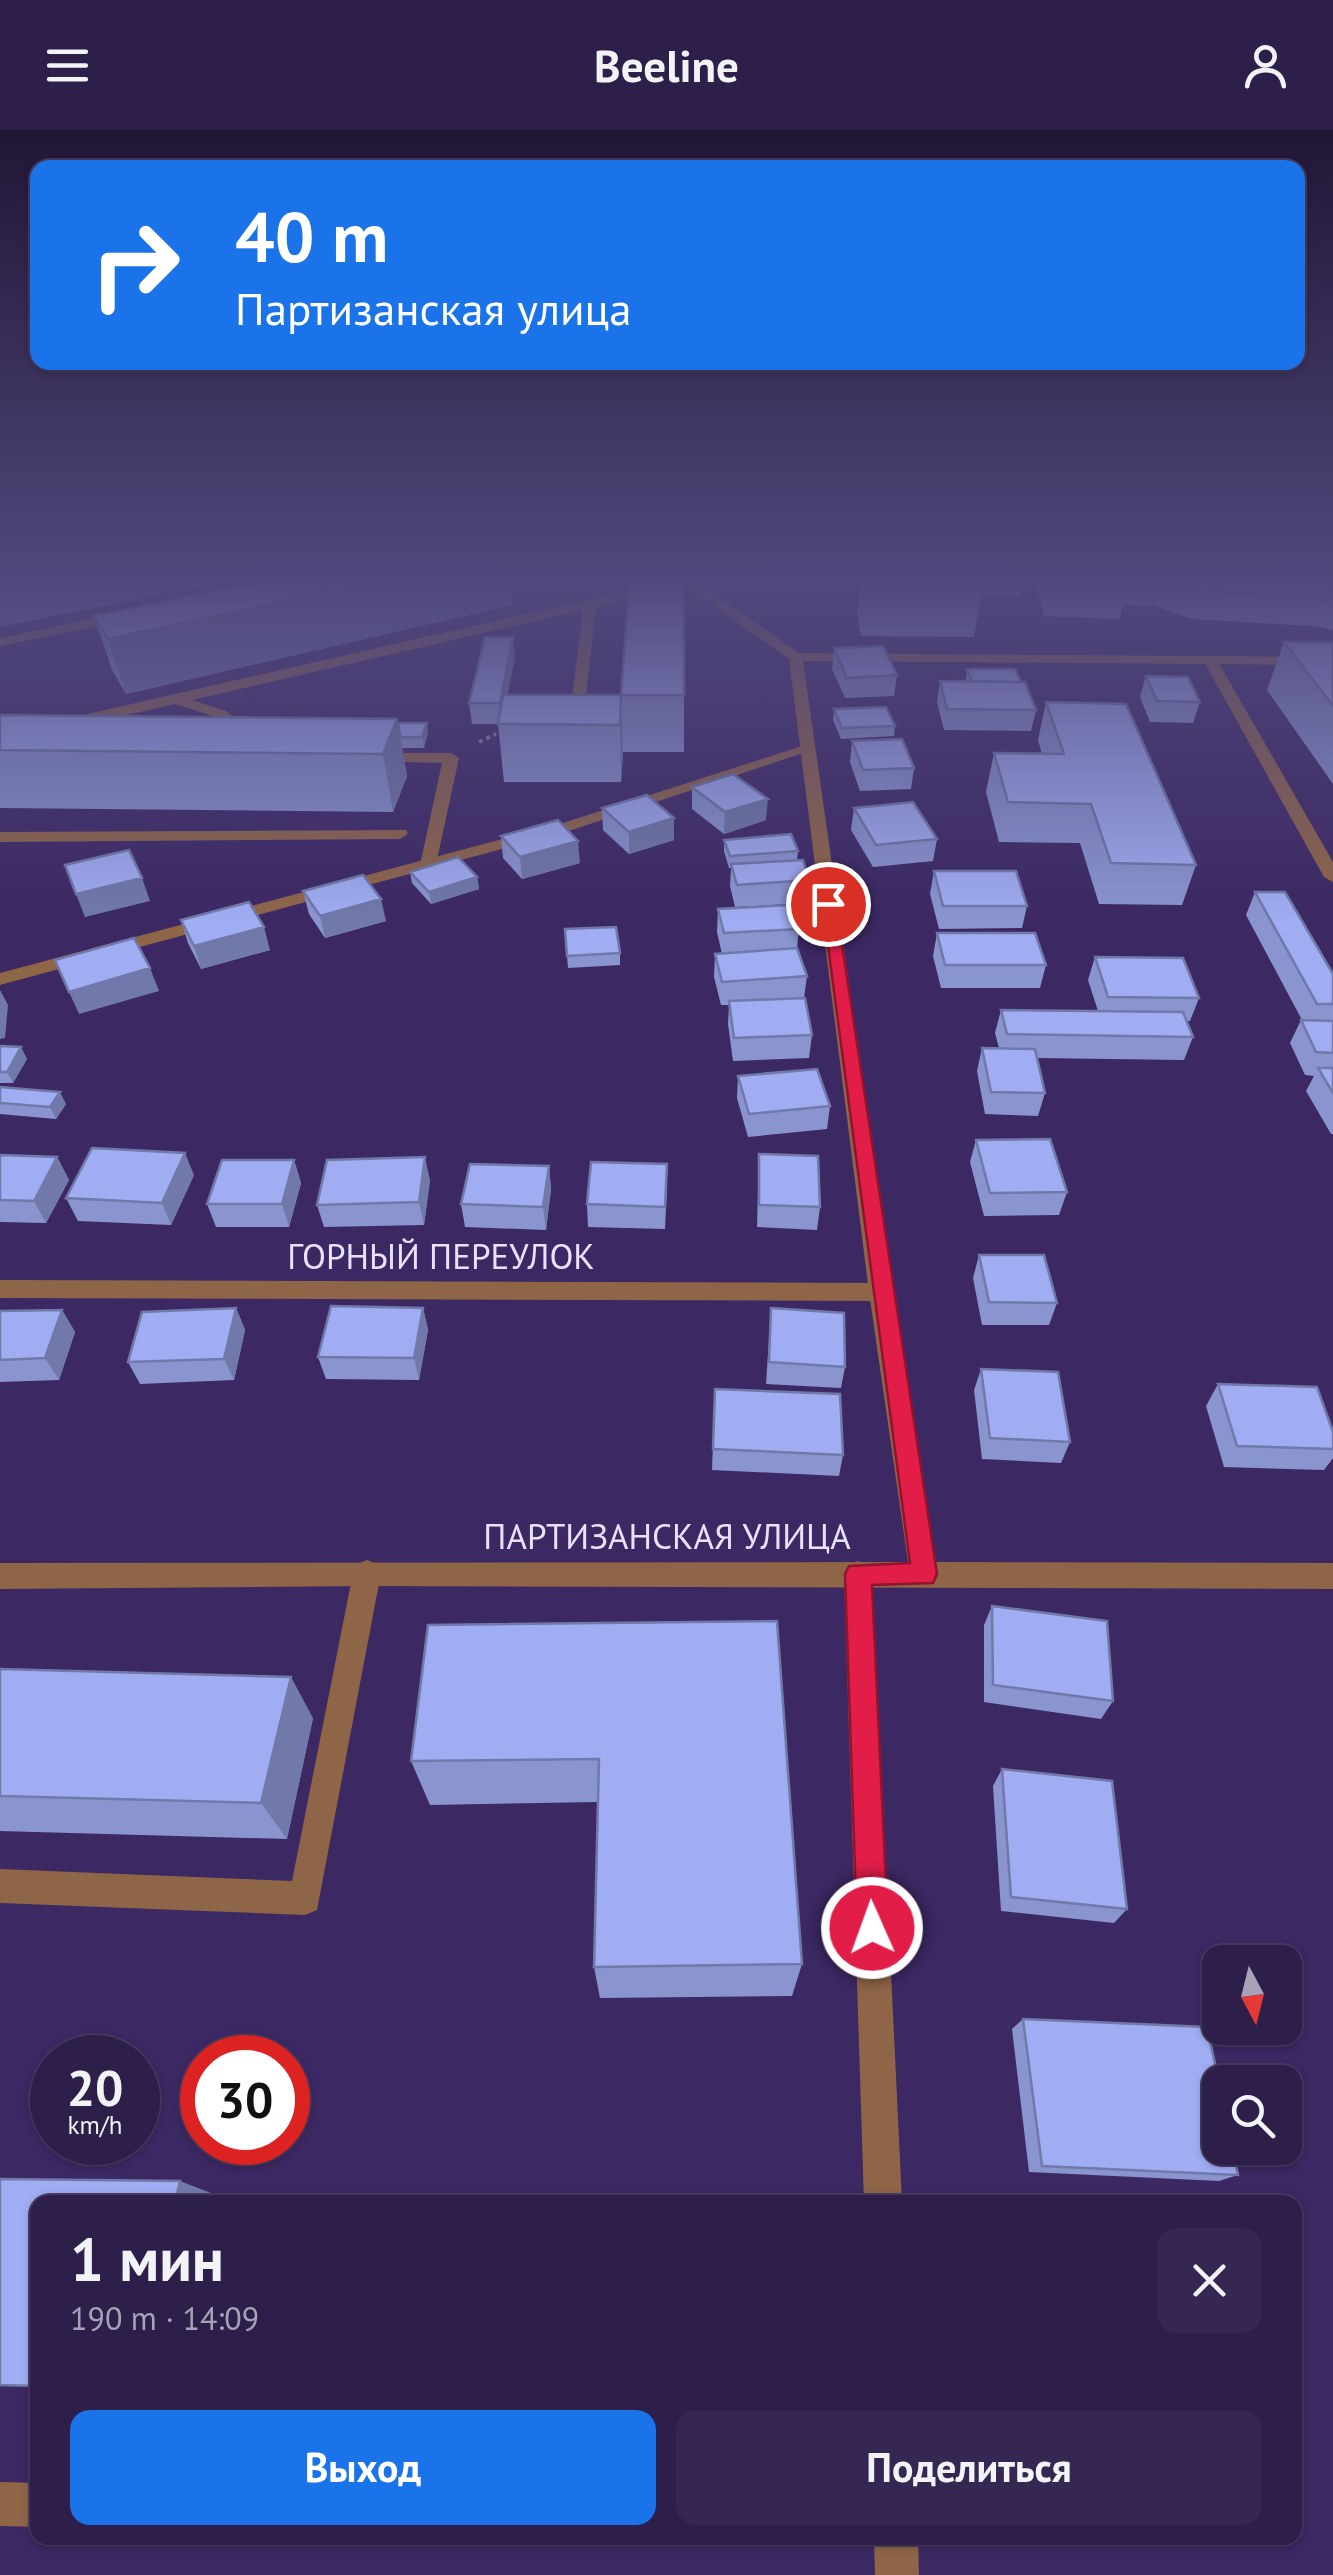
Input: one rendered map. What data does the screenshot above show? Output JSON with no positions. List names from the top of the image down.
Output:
{
  "streets": {
    "street": ["ГОРНЫЙ ПЕРЕУЛОК", "ПАРТИЗАНСКАЯ УЛИЦА"]
  },
  "north": "bottom",
  "page": {
    "header": "Beeline",
    "turn": ["40 m", "Партизанская улица"],
    "speed": "20 km/h",
    "limit": "30",
    "heading": ["1 мин", "190 m · 14:09"],
    "buttons": ["Выход", "Поделиться"]
  }
}
